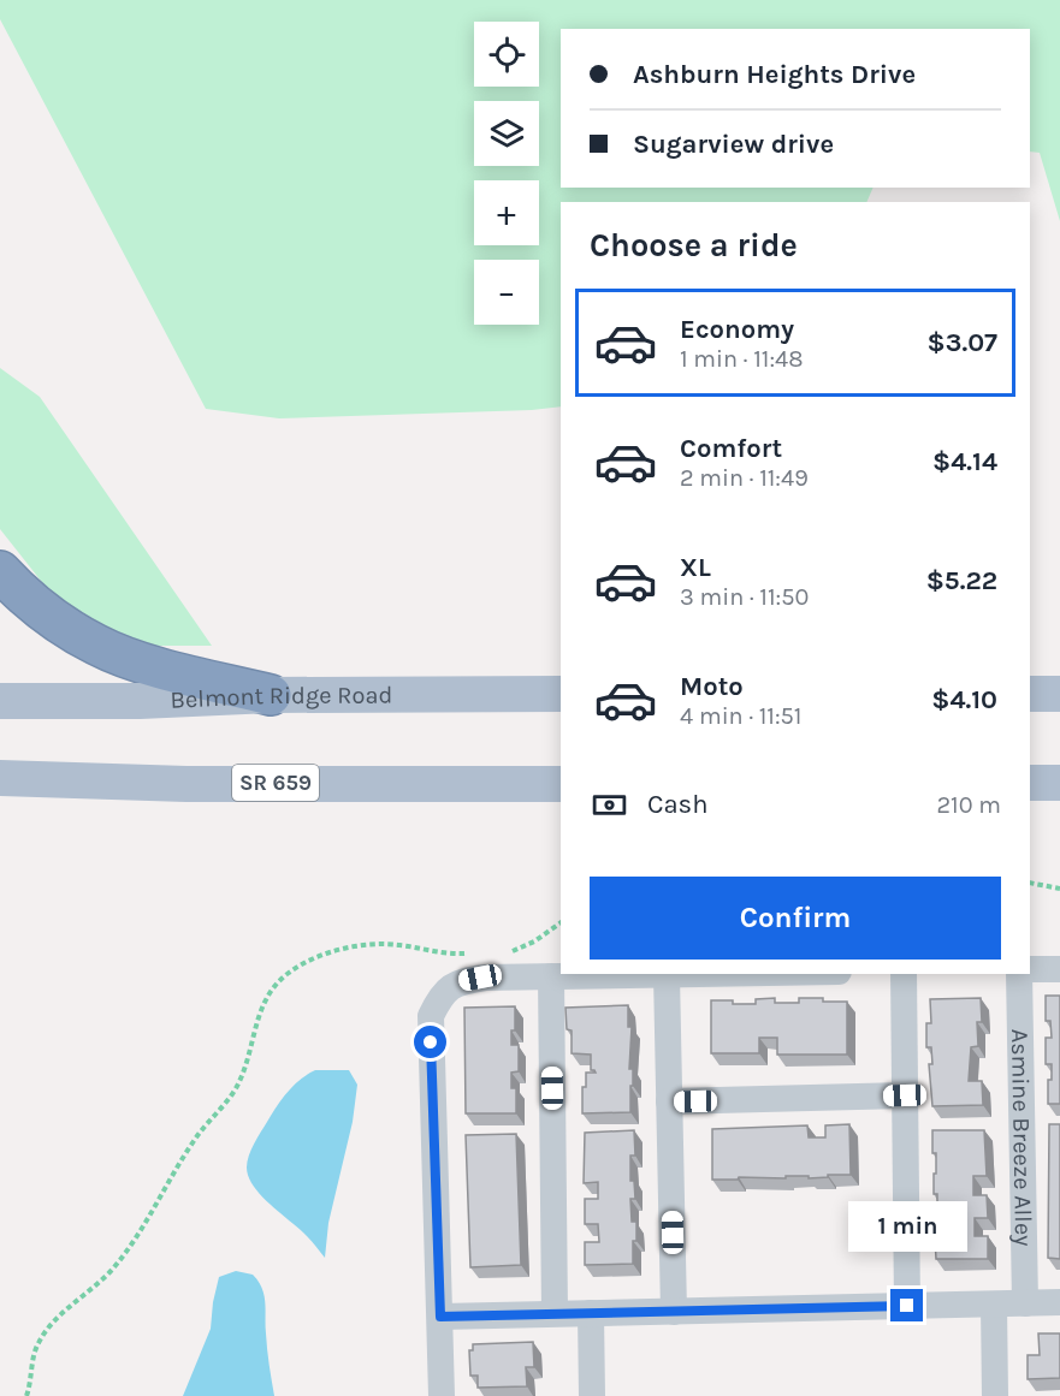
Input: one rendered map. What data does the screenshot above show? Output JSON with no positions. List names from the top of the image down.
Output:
{
  "streets": {
    "main road": ["Belmont Ridge Road", "SR 659"],
    "street": ["Asmine Breeze Alley"]
  },
  "page": {
    "map_buttons": ["+", "−"],
    "banner": ["Ashburn Heights Drive", "Sugarview drive"],
    "heading": "Choose a ride",
    "list": [
      {
        "name": "Economy",
        "note": "1 min · 11:48",
        "value": "$3.07"
      },
      {
        "name": "Comfort",
        "note": "2 min · 11:49",
        "value": "$4.14"
      },
      {
        "name": "XL",
        "note": "3 min · 11:50",
        "value": "$5.22"
      },
      {
        "name": "Moto",
        "note": "4 min · 11:51",
        "value": "$4.10"
      }
    ],
    "pay": ["Cash", "210 m"],
    "buttons": "Confirm",
    "bubble": "1 min"
  }
}
